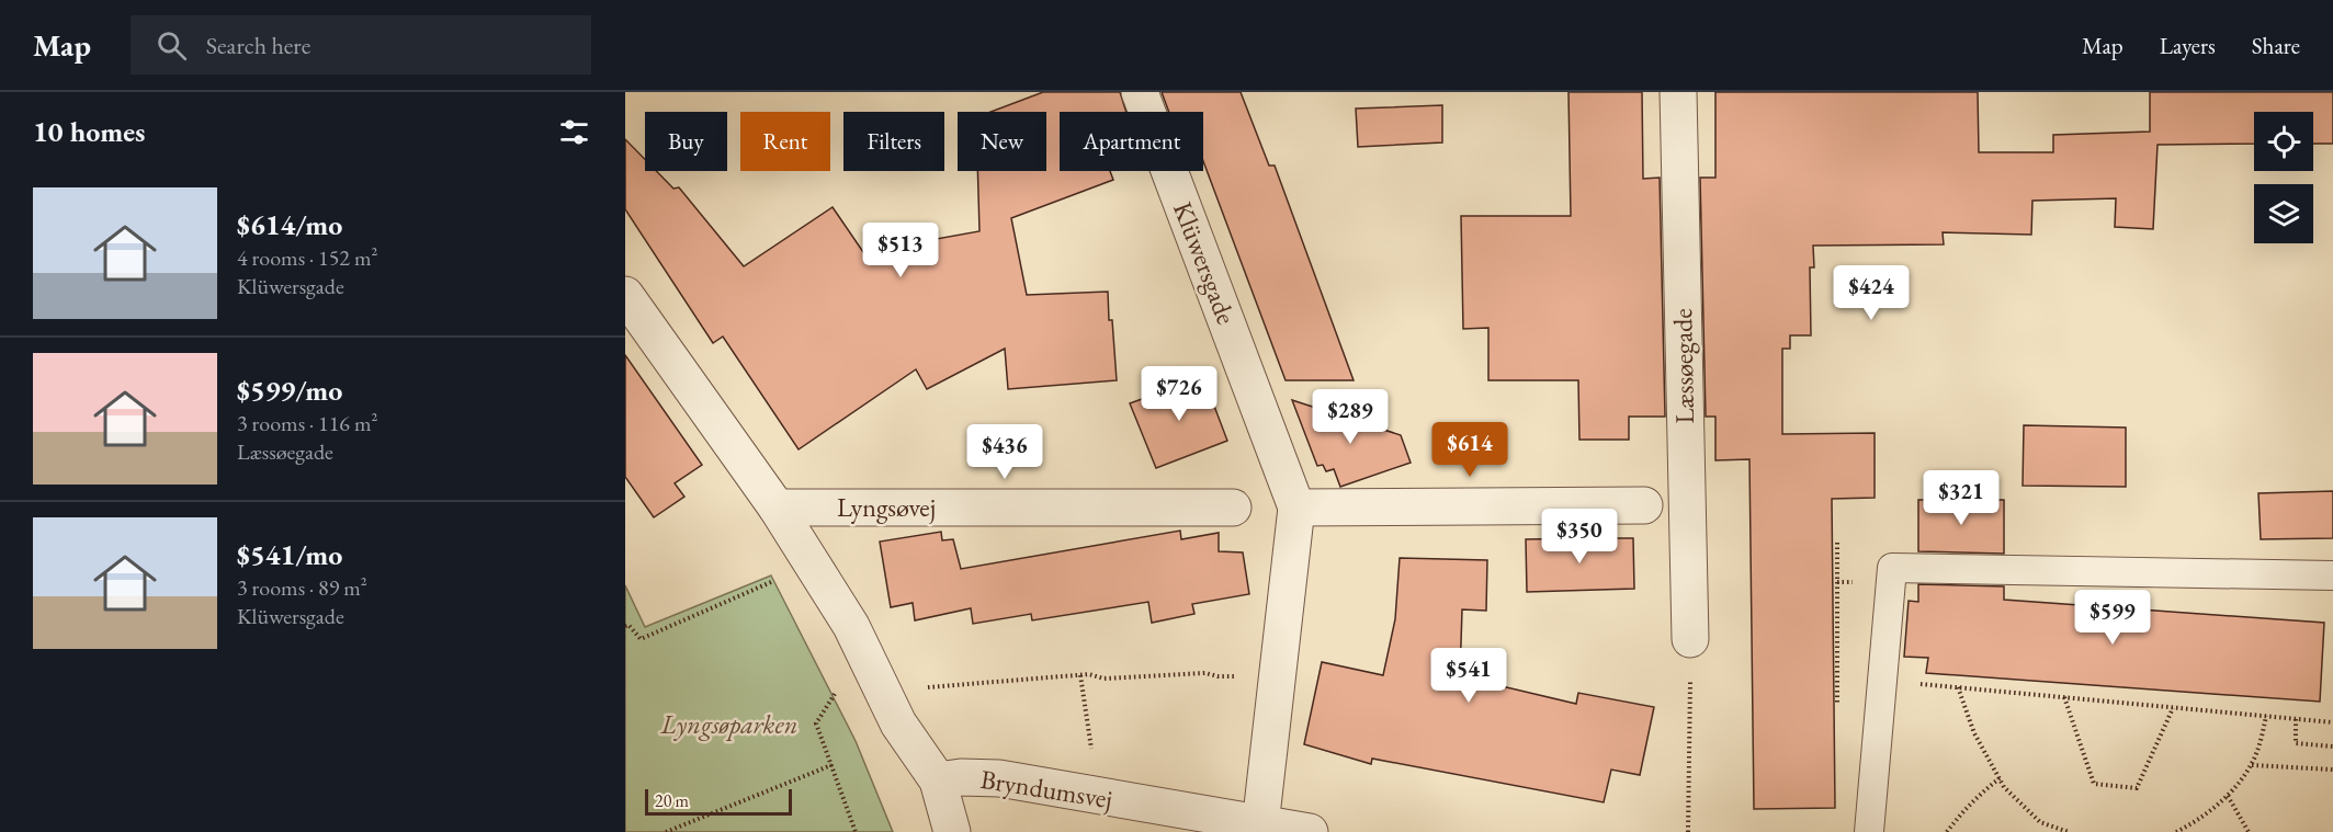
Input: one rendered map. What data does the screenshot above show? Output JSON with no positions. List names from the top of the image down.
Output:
{
  "streets": {
    "street": [
      "Klüwersgade",
      "Læssøegade",
      "Lyngsøvej",
      "Bryndumsvej"
    ]
  },
  "crossings": [
    ["Klüwersgade", "Bryndumsvej"]
  ],
  "parks": ["Lyngsøparken"],
  "scale_bar": "20 m",
  "page": {
    "header": "Map",
    "search": "Search here",
    "nav": ["Map", "Layers", "Share"],
    "heading": "10 homes",
    "chip": [
      "Buy",
      "Rent",
      "Filters",
      "New",
      "Apartment"
    ],
    "list": [
      {
        "name": "$614/mo",
        "note": "4 rooms · 152 m² · Klüwersgade"
      },
      {
        "name": "$599/mo",
        "note": "3 rooms · 116 m² · Læssøegade"
      },
      {
        "name": "$541/mo",
        "note": "3 rooms · 89 m² · Klüwersgade"
      }
    ],
    "price": [
      "$513",
      "$424",
      "$726",
      "$289",
      "$614",
      "$436",
      "$321",
      "$350",
      "$599",
      "$541"
    ],
    "scale": "20 m"
  }
}
